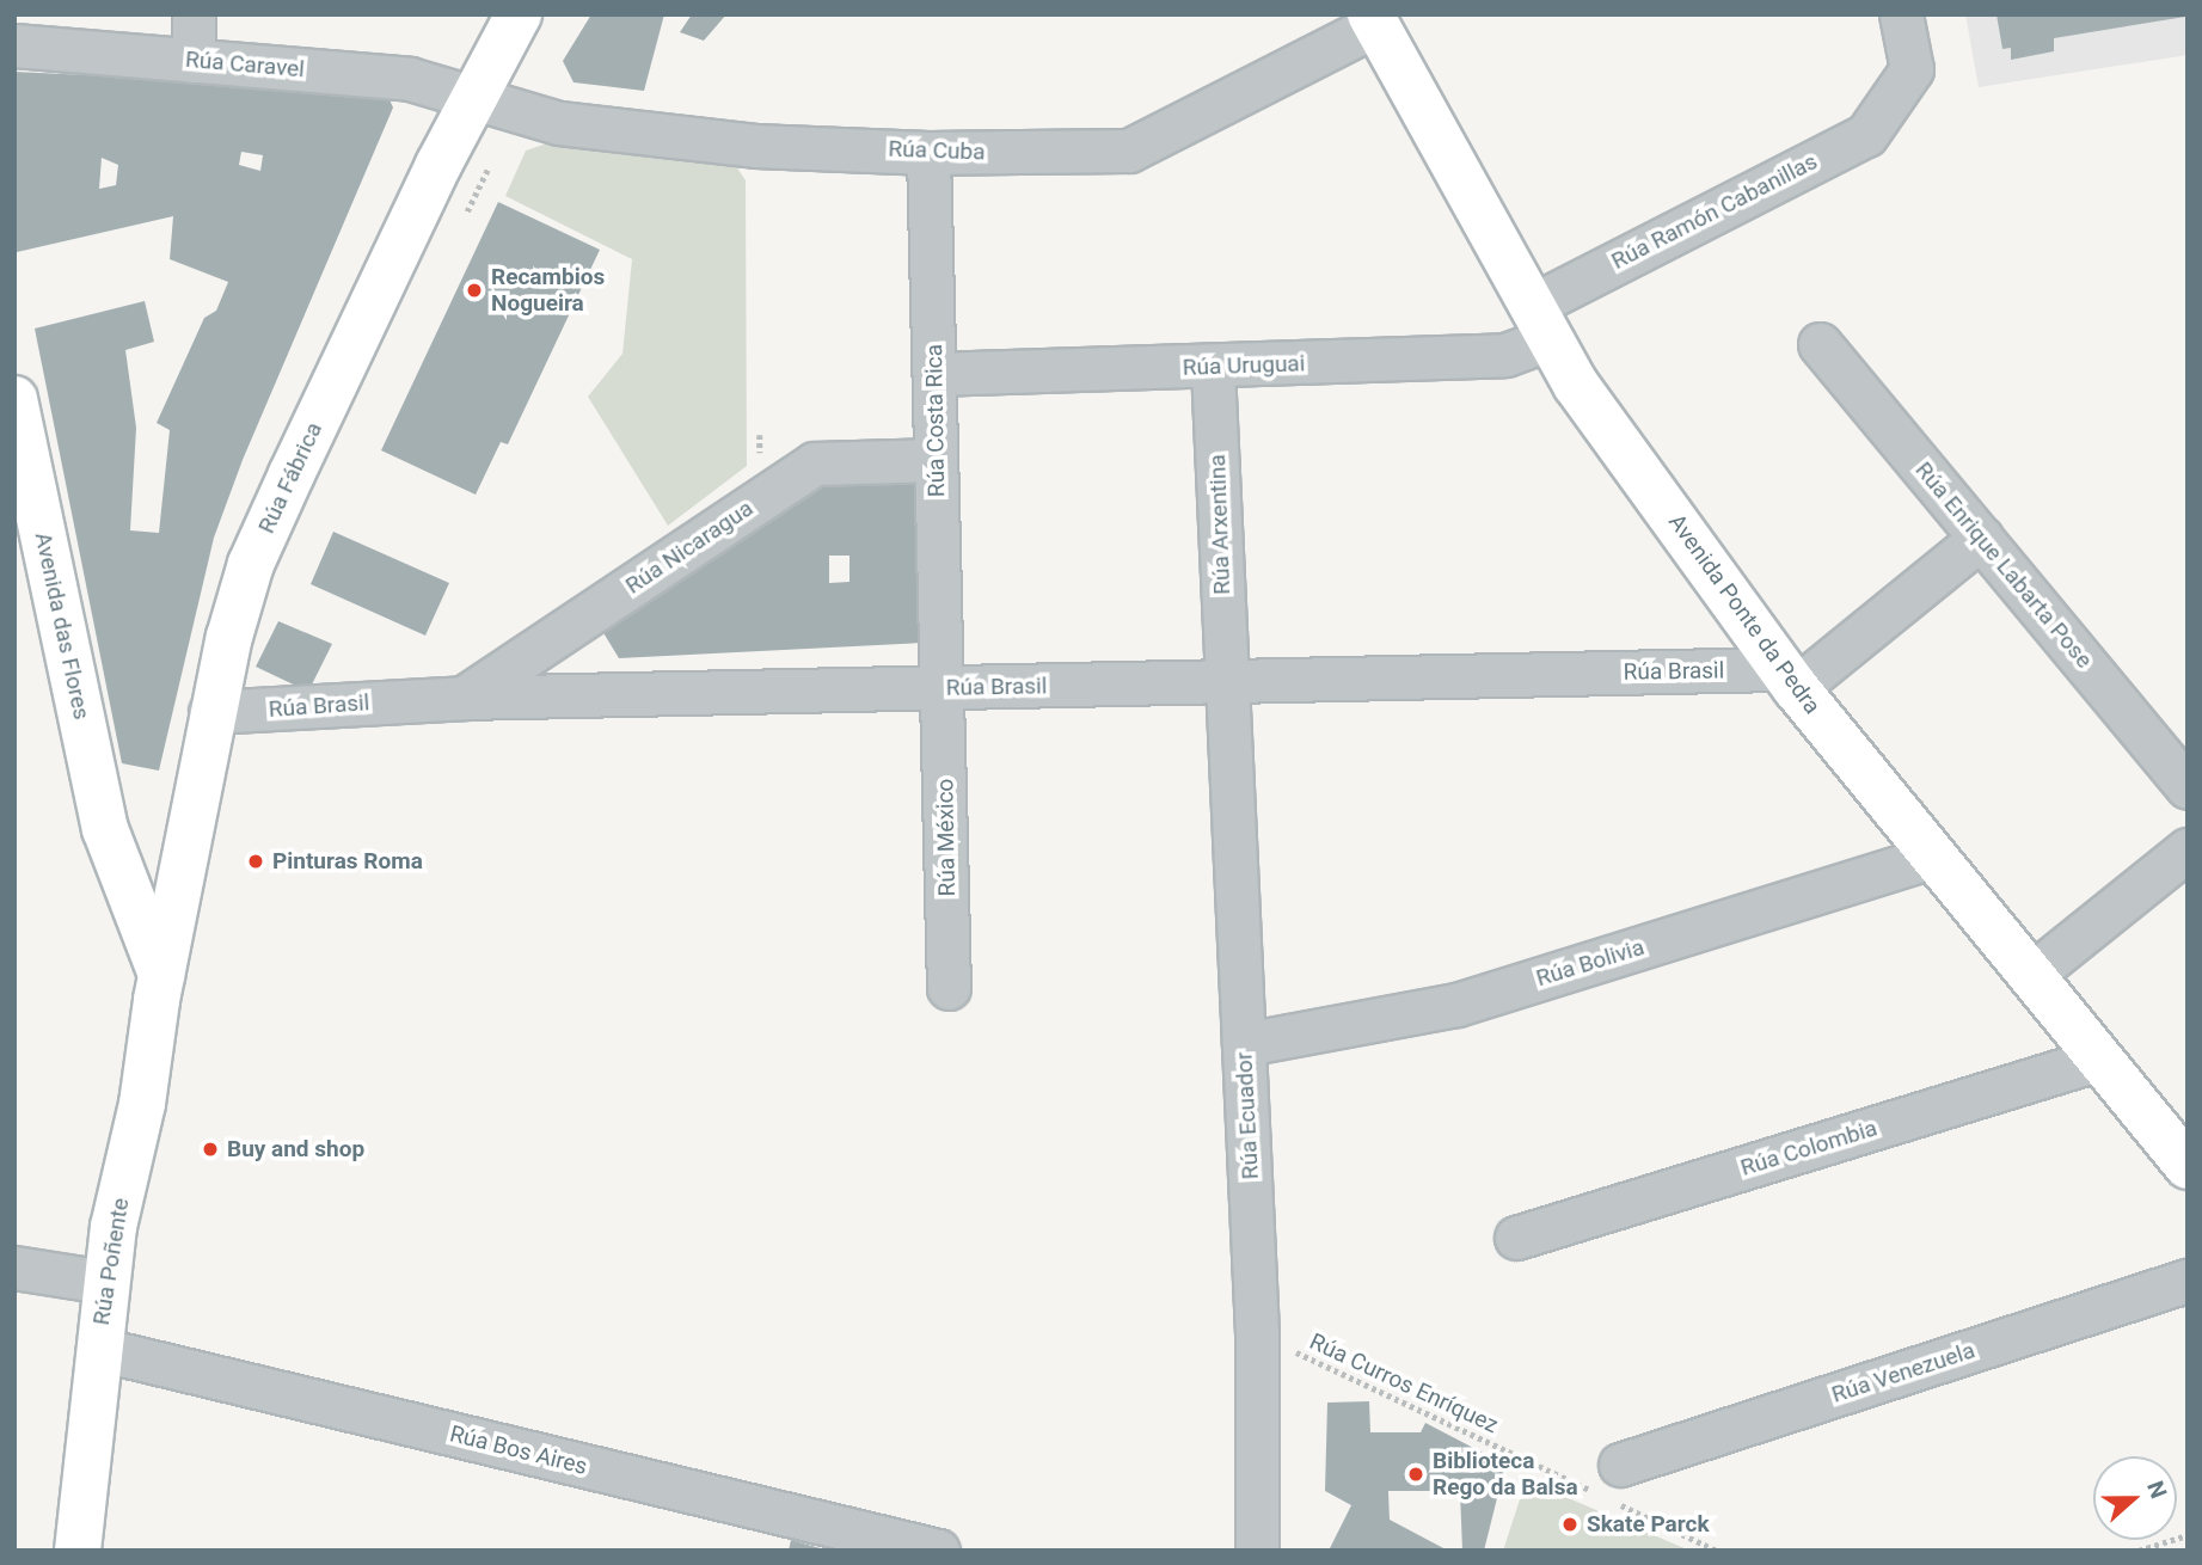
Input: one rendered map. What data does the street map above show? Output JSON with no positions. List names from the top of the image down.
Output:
{
  "streets": {
    "street": [
      "Rúa Caravel",
      "Rúa Cuba",
      "Rúa Ramón Cabanillas",
      "Rúa Uruguai",
      "Rúa Costa Rica",
      "Rúa Fábrica",
      "Rúa Arxentina",
      "Rúa Nicaragua",
      "Rúa Enrique Labarta Pose",
      "Avenida Ponte da Pedra",
      "Avenida das Flores",
      "Rúa Brasil",
      "Rúa México",
      "Rúa Bolivia",
      "Rúa Ecuador",
      "Rúa Colombia",
      "Rúa Poñente",
      "Rúa Venezuela",
      "Rúa Bos Aires"
    ],
    "path": ["Rúa Curros Enríquez"]
  },
  "crossings": [
    ["Rúa Caravel", "Rúa Cuba"],
    ["Rúa Caravel", "Rúa Fábrica"],
    ["Rúa Cuba", "Rúa Costa Rica"],
    ["Rúa Cuba", "Rúa Fábrica"],
    ["Rúa Cuba", "Avenida Ponte da Pedra"],
    ["Rúa Ramón Cabanillas", "Rúa Uruguai"],
    ["Rúa Ramón Cabanillas", "Avenida Ponte da Pedra"],
    ["Rúa Uruguai", "Rúa Costa Rica"],
    ["Rúa Uruguai", "Rúa Arxentina"],
    ["Rúa Uruguai", "Avenida Ponte da Pedra"],
    ["Rúa Costa Rica", "Rúa Nicaragua"],
    ["Rúa Costa Rica", "Rúa Brasil"],
    ["Rúa Costa Rica", "Rúa México"],
    ["Rúa Fábrica", "Avenida das Flores"],
    ["Rúa Fábrica", "Rúa Brasil"],
    ["Rúa Fábrica", "Rúa Poñente"],
    ["Rúa Arxentina", "Rúa Brasil"],
    ["Rúa Arxentina", "Rúa Ecuador"],
    ["Rúa Nicaragua", "Rúa Brasil"],
    ["Avenida Ponte da Pedra", "Rúa Brasil"],
    ["Avenida Ponte da Pedra", "Rúa Bolivia"],
    ["Avenida Ponte da Pedra", "Rúa Colombia"],
    ["Avenida das Flores", "Rúa Poñente"],
    ["Rúa Brasil", "Rúa México"],
    ["Rúa Brasil", "Rúa Ecuador"],
    ["Rúa Bolivia", "Rúa Ecuador"],
    ["Rúa Ecuador", "Rúa Curros Enríquez"],
    ["Rúa Poñente", "Rúa Bos Aires"],
    ["Rúa Venezuela", "Rúa Curros Enríquez"]
  ],
  "places": [
    "Recambios Nogueira",
    "Pinturas Roma",
    "Buy and shop",
    "Biblioteca Rego da Balsa",
    "Skate Parck"
  ],
  "north": "right"
}
